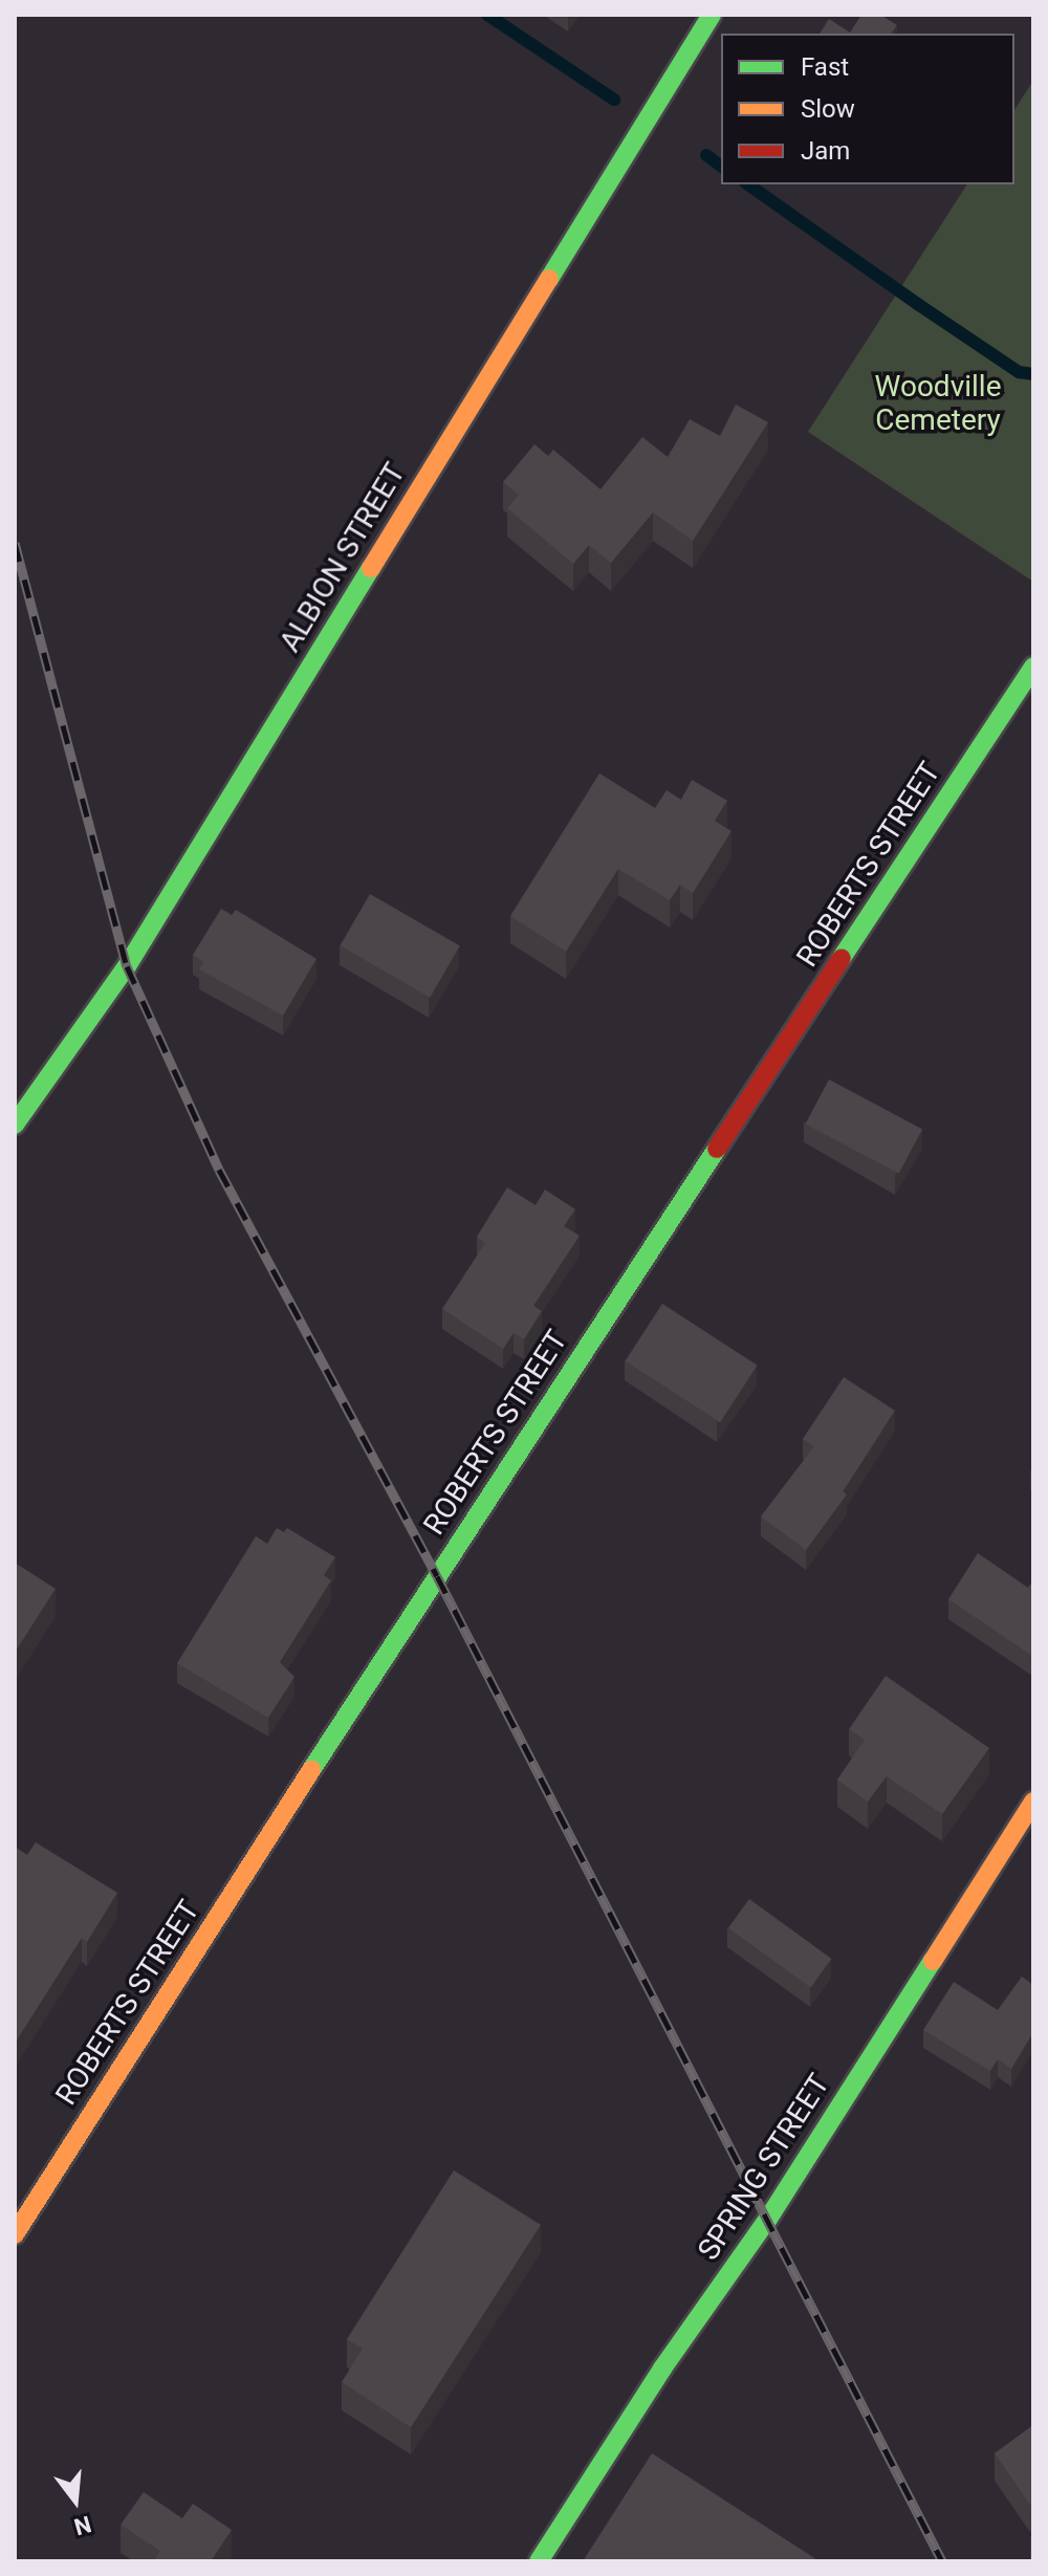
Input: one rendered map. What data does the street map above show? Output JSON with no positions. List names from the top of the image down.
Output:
{
  "streets": {
    "street": ["ALBION STREET", "ROBERTS STREET", "SPRING STREET"]
  },
  "parks": ["Woodville Cemetery"],
  "legend": ["Fast", "Slow", "Jam"],
  "north": "bottom"
}
